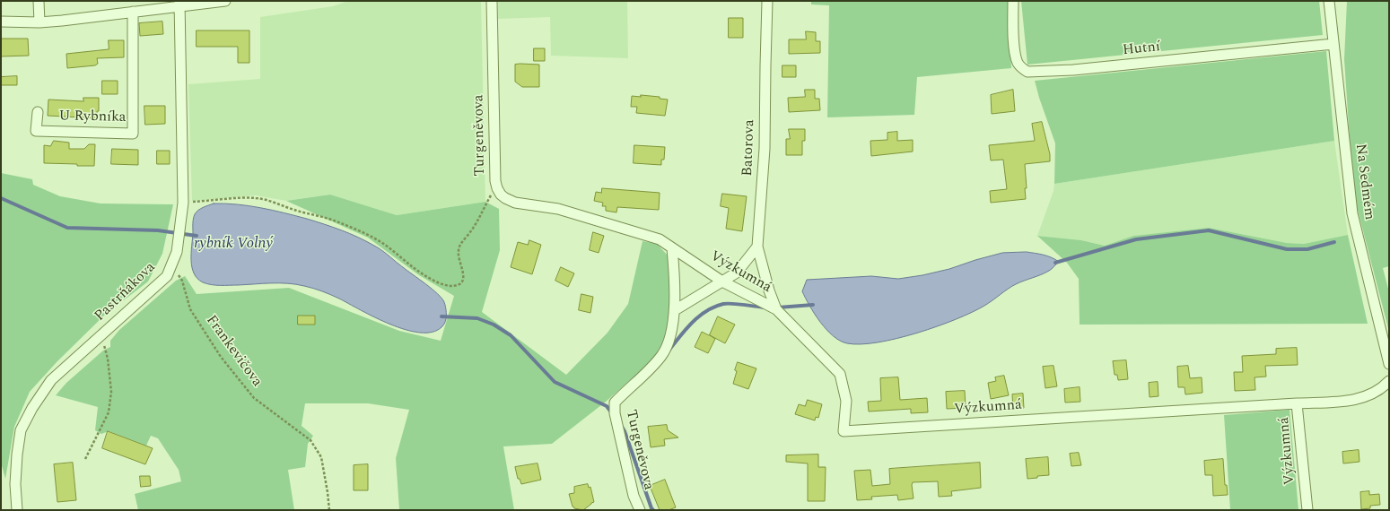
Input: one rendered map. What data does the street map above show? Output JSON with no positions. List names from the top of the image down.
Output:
{
  "streets": {
    "street": [
      "Hutní",
      "U Rybníka",
      "Turgeněvova",
      "Batorova",
      "Na Sedmém",
      "Výzkumná",
      "Pastrňákova"
    ],
    "path": ["Frankevičova"]
  },
  "crossings": [
    ["Hutní", "Na Sedmém"],
    ["Turgeněvova", "Výzkumná"],
    ["Batorova", "Výzkumná"],
    ["Pastrňákova", "Frankevičova"]
  ],
  "water": ["rybník Volný"]
}
